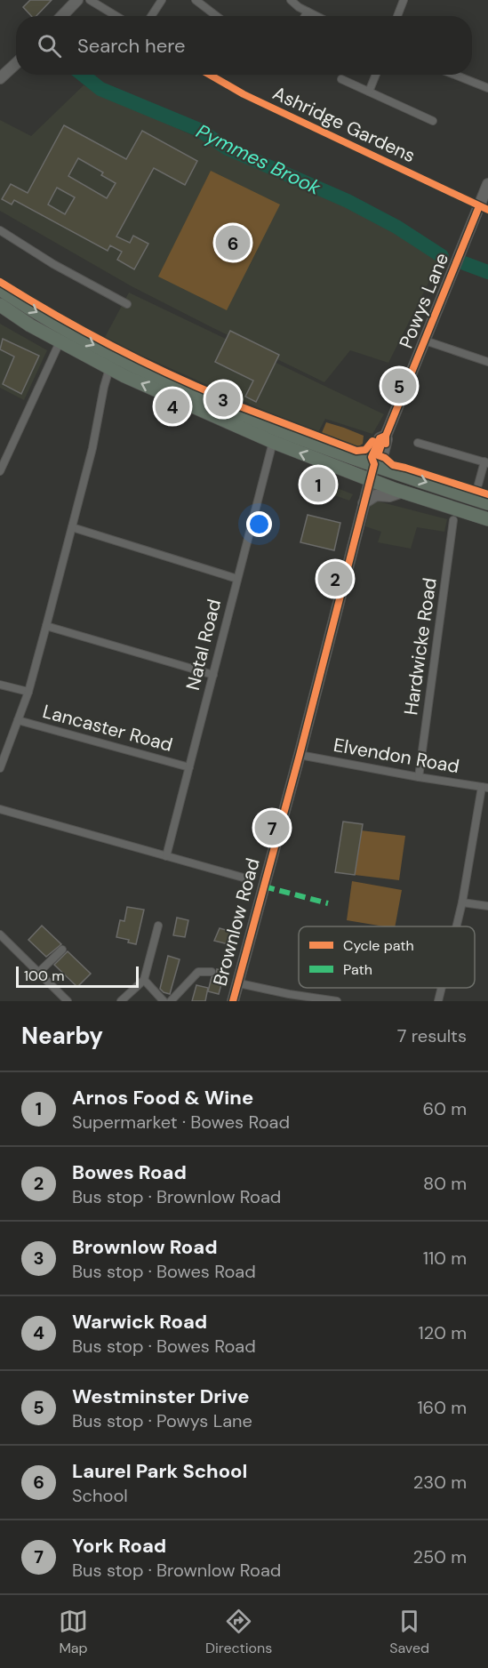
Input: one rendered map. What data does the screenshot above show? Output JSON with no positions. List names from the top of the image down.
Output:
{
  "streets": {
    "main road": ["Powys Lane", "Brownlow Road"],
    "street": [
      "Ashridge Gardens",
      "Natal Road",
      "Hardwicke Road",
      "Lancaster Road",
      "Elvendon Road"
    ]
  },
  "crossings": [
    ["Ashridge Gardens", "Powys Lane"],
    ["Powys Lane", "Brownlow Road"],
    ["Natal Road", "Lancaster Road"],
    ["Hardwicke Road", "Elvendon Road"],
    ["Elvendon Road", "Brownlow Road"]
  ],
  "water": ["Pymmes Brook"],
  "legend": ["Cycle path", "Path"],
  "scale_bar": "100 m",
  "page": {
    "search": "Search here",
    "pins": [
      "6",
      "5",
      "3",
      "4",
      "1",
      "2",
      "7"
    ],
    "scale": "100 m",
    "heading": ["Nearby", "7 results"],
    "list": [
      {
        "mark": "1",
        "name": "Arnos Food & Wine",
        "note": "Supermarket · Bowes Road",
        "value": "60 m"
      },
      {
        "mark": "2",
        "name": "Bowes Road",
        "note": "Bus stop · Brownlow Road",
        "value": "80 m"
      },
      {
        "mark": "3",
        "name": "Brownlow Road",
        "note": "Bus stop · Bowes Road",
        "value": "110 m"
      },
      {
        "mark": "4",
        "name": "Warwick Road",
        "note": "Bus stop · Bowes Road",
        "value": "120 m"
      },
      {
        "mark": "5",
        "name": "Westminster Drive",
        "note": "Bus stop · Powys Lane",
        "value": "160 m"
      },
      {
        "mark": "6",
        "name": "Laurel Park School",
        "note": "School",
        "value": "230 m"
      },
      {
        "mark": "7",
        "name": "York Road",
        "note": "Bus stop · Brownlow Road",
        "value": "250 m"
      }
    ],
    "nav": ["Map", "Directions", "Saved"]
  }
}
